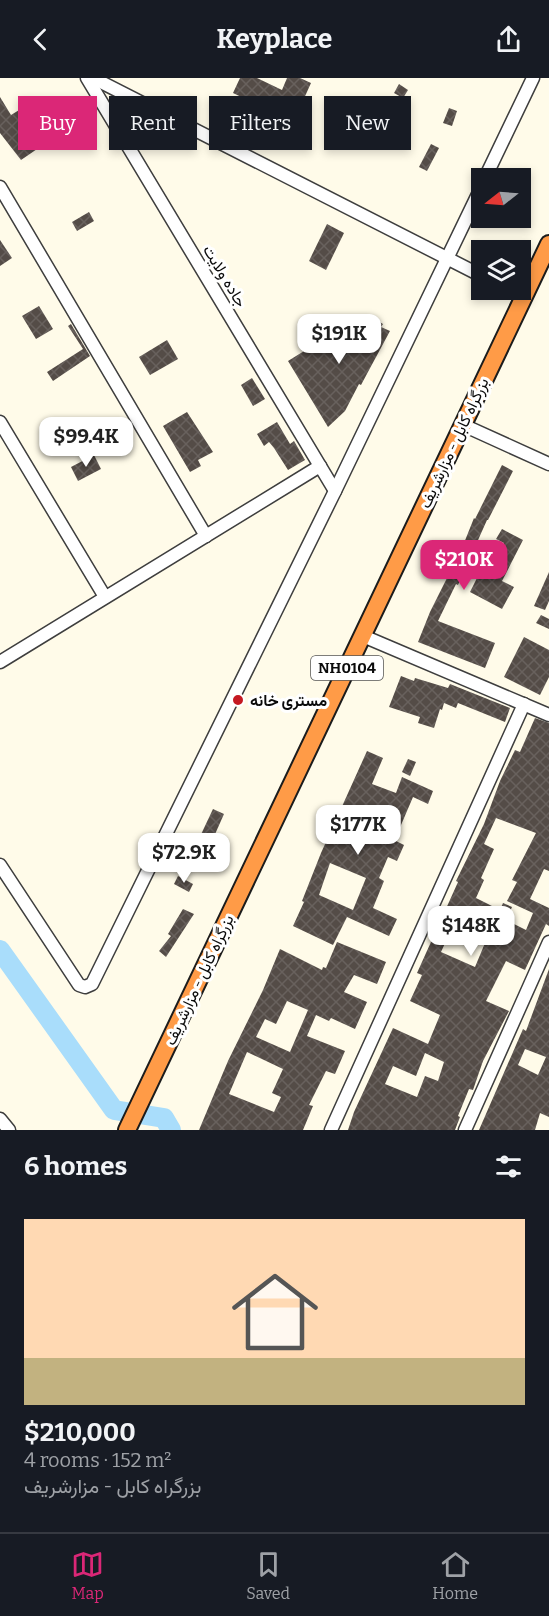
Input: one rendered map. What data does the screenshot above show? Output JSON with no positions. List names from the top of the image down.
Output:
{
  "streets": {
    "highway": ["بزرگراه کابل - مزارشریف", "NH0104"],
    "street": ["جاده ولایت"]
  },
  "places": ["مستری خانه"],
  "north": "left",
  "page": {
    "header": "Keyplace",
    "chip": [
      "Buy",
      "Rent",
      "Filters",
      "New"
    ],
    "price": [
      "$191K",
      "$99.4K",
      "$210K",
      "$177K",
      "$72.9K",
      "$148K"
    ],
    "heading": "6 homes",
    "list": [
      {
        "name": "$210,000",
        "note": "4 rooms · 152 m² · بزرگراه کابل - مزارشریف"
      }
    ],
    "tabs": ["Map", "Saved", "Home"]
  }
}
